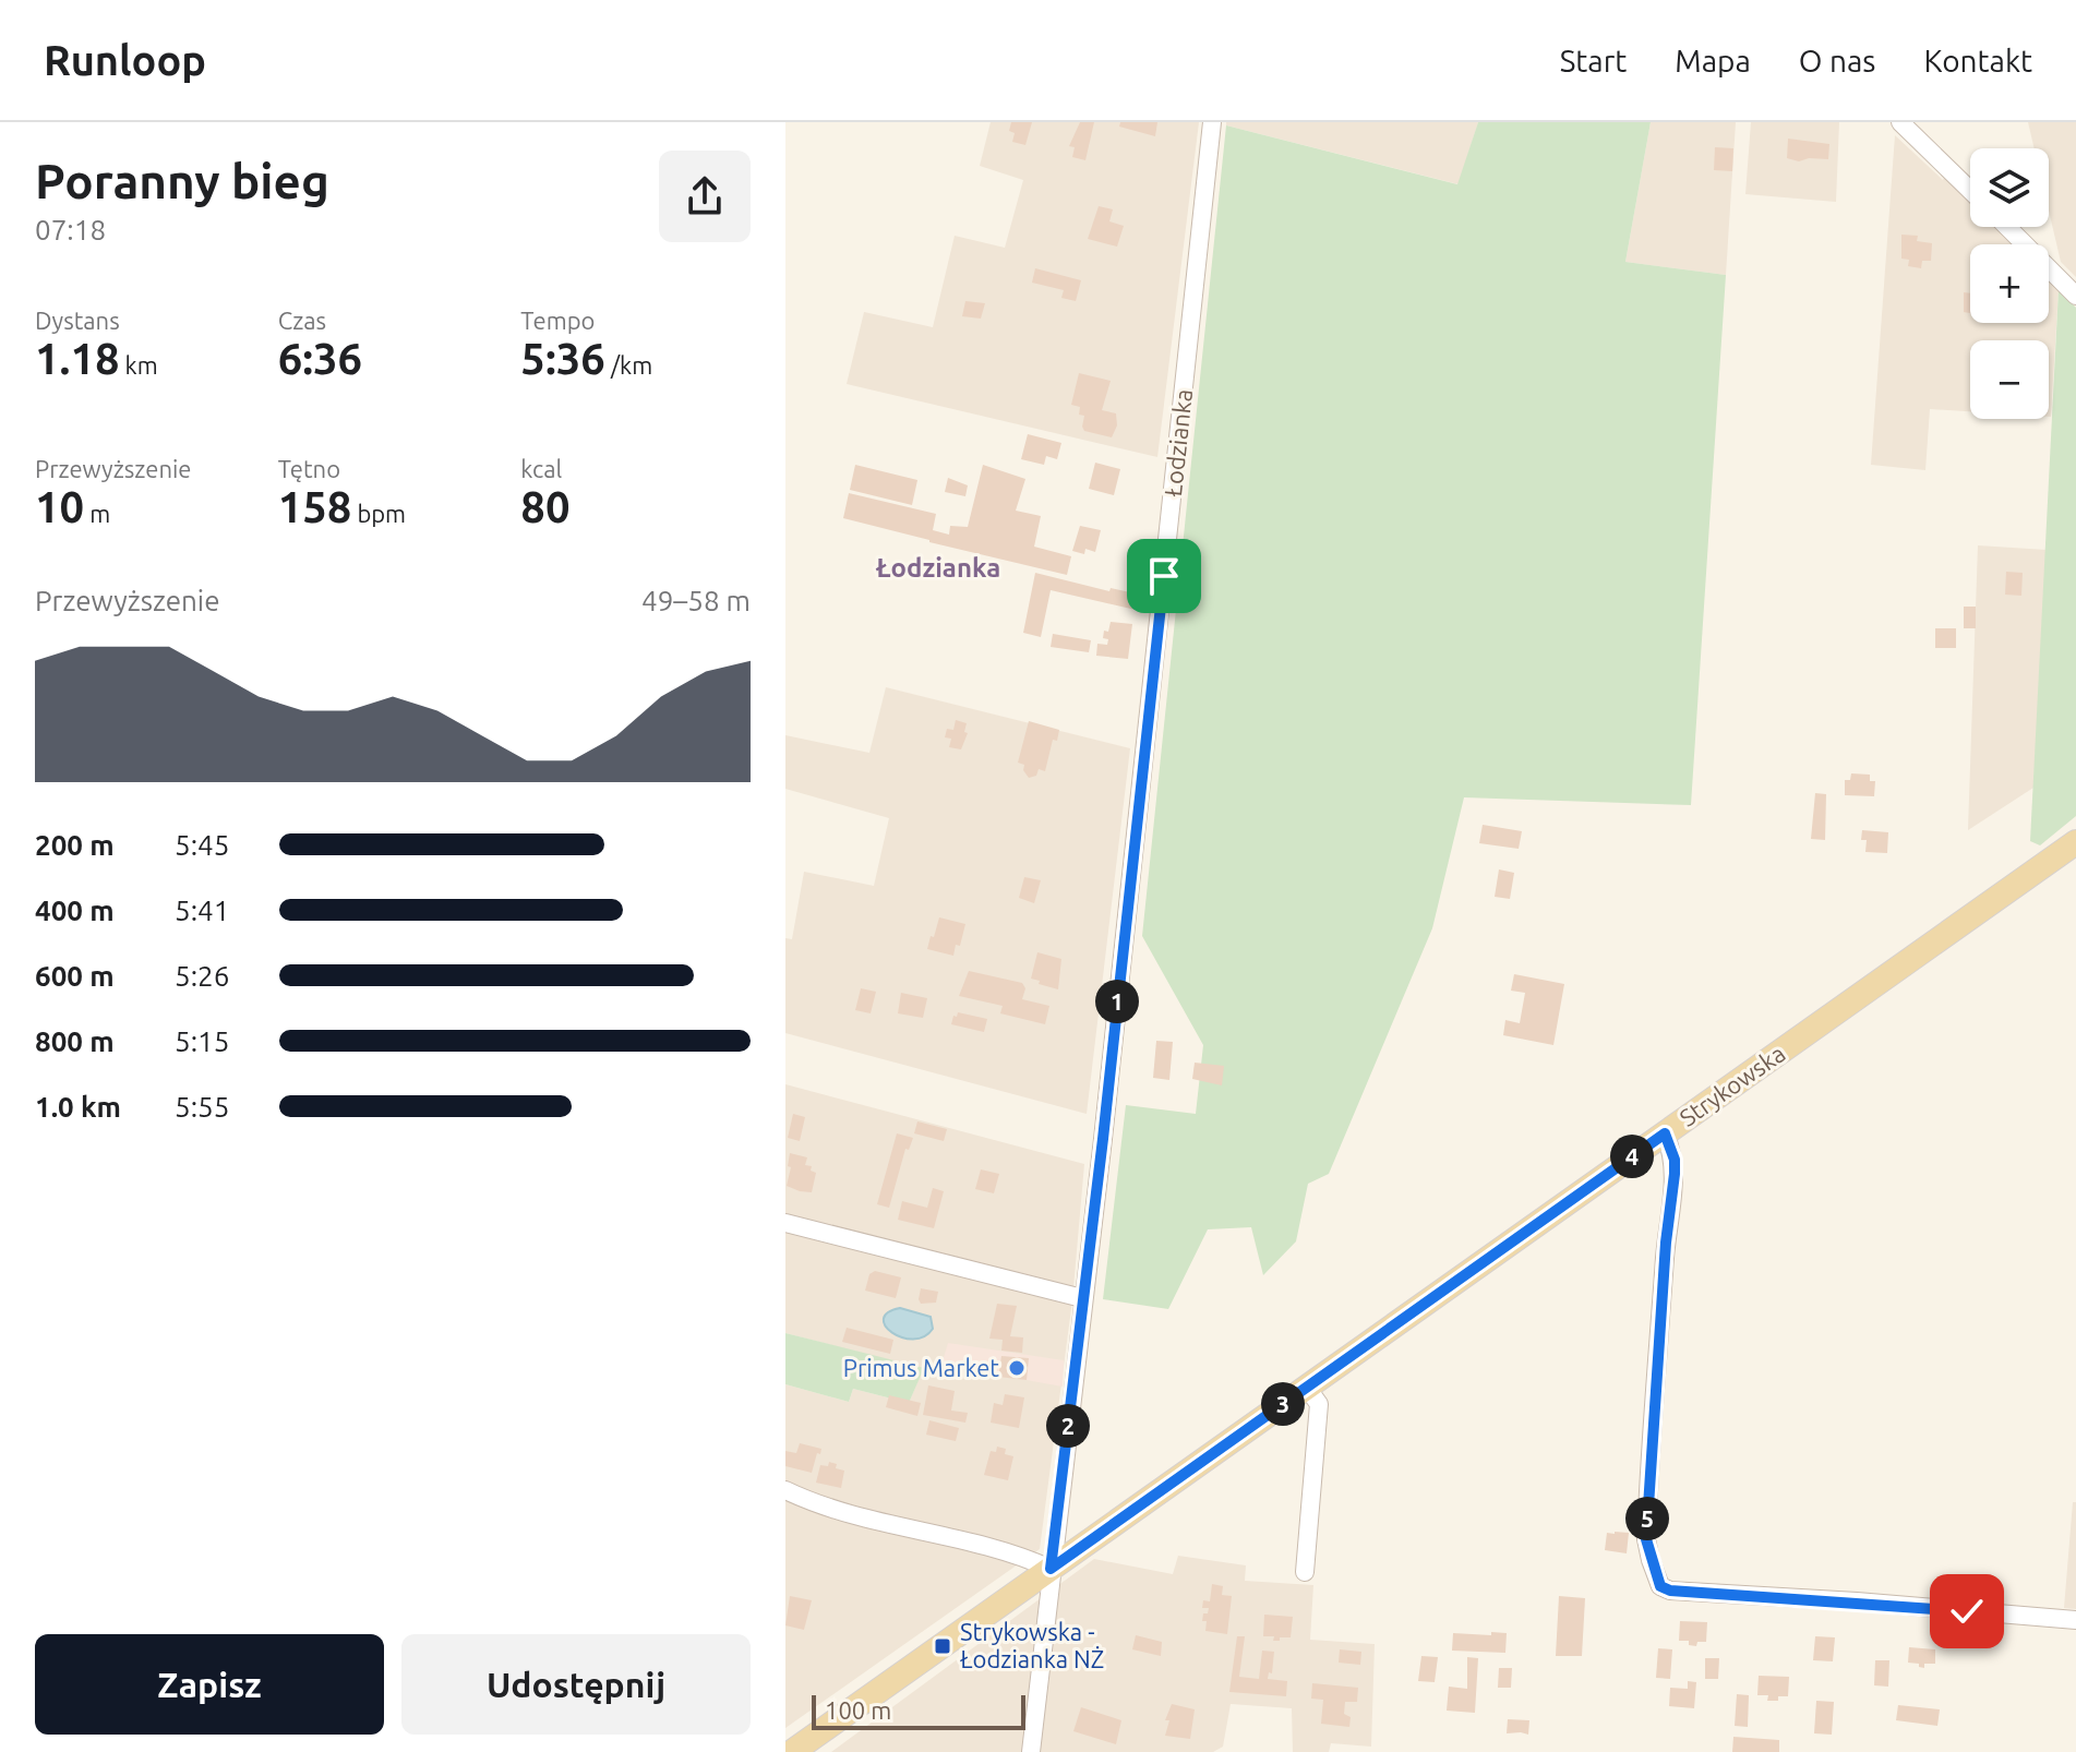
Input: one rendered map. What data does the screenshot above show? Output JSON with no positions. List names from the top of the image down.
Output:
{
  "streets": {
    "main road": ["Strykowska"],
    "street": ["Łodzianka"]
  },
  "crossings": [
    ["Łodzianka", "Strykowska"]
  ],
  "districts": ["Łodzianka"],
  "places": {
    "other": ["Primus Market"],
    "transit": ["Strykowska - Łodzianka NŻ"]
  },
  "scale_bar": "100 m",
  "page": {
    "header": "Runloop",
    "nav": [
      "Start",
      "Mapa",
      "O nas",
      "Kontakt"
    ],
    "heading": ["Poranny bieg", "07:18"],
    "map_buttons": ["+", "−"],
    "stats": [
      ["Dystans", "1.18 km"],
      ["Czas", "6:36"],
      ["Tempo", "5:36 /km"],
      ["Przewyższenie", "10 m"],
      ["Tętno", "158 bpm"],
      ["kcal", "80"]
    ],
    "chart": ["Przewyższenie", "49–58 m"],
    "list": [
      {
        "name": "200 m",
        "note": "5:45"
      },
      {
        "name": "400 m",
        "note": "5:41"
      },
      {
        "name": "600 m",
        "note": "5:26"
      },
      {
        "name": "800 m",
        "note": "5:15"
      },
      {
        "name": "1.0 km",
        "note": "5:55"
      }
    ],
    "pins": [
      "1",
      "4",
      "3",
      "2",
      "5"
    ],
    "buttons": ["Zapisz", "Udostępnij"],
    "scale": "100 m"
  }
}
